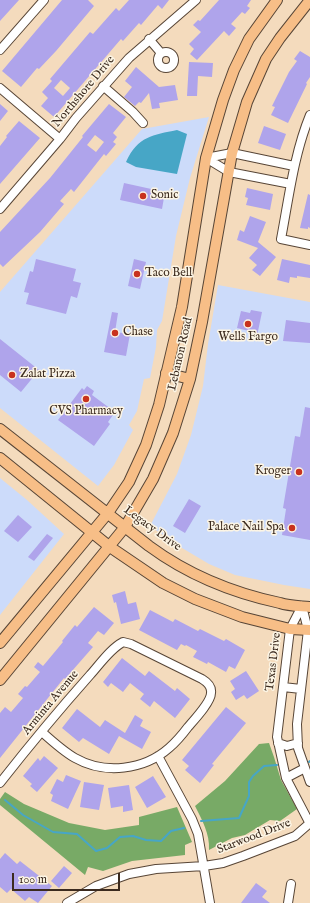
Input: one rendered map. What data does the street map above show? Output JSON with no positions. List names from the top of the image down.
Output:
{
  "streets": {
    "main road": ["Lebanon Road", "Legacy Drive"],
    "street": [
      "Northshore Drive",
      "Texas Drive",
      "Arminta Avenue",
      "Starwood Drive"
    ]
  },
  "crossings": [
    ["Lebanon Road", "Legacy Drive"],
    ["Legacy Drive", "Texas Drive"],
    ["Texas Drive", "Starwood Drive"]
  ],
  "places": [
    "Sonic",
    "Taco Bell",
    "Wells Fargo",
    "Chase",
    "Zalat Pizza",
    "CVS Pharmacy",
    "Kroger",
    "Palace Nail Spa"
  ],
  "scale_bar": "100 m"
}
